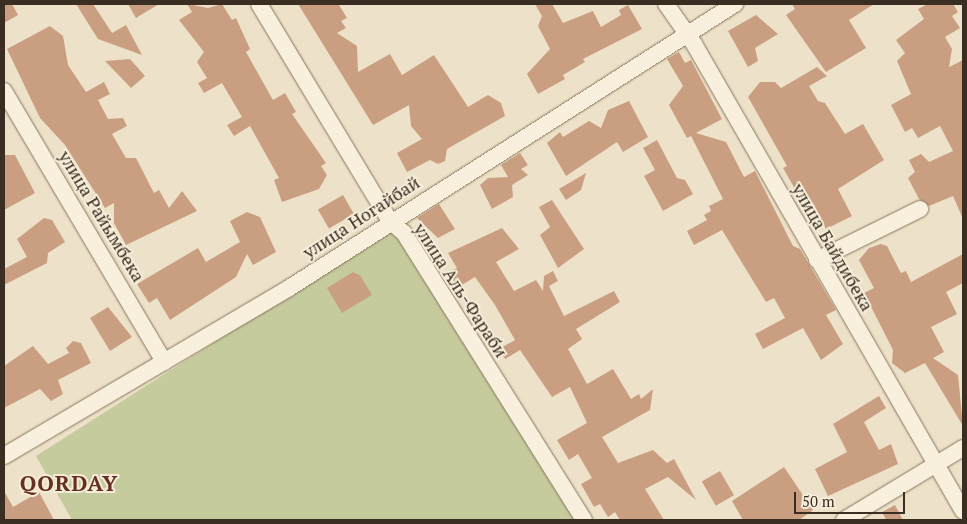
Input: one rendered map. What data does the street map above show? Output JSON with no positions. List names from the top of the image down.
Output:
{
  "streets": {
    "street": [
      "улица Райымбека",
      "улица Ногайбай",
      "улица Байдибека",
      "улица Аль-Фараби"
    ]
  },
  "crossings": [
    ["улица Райымбека", "улица Ногайбай"],
    ["улица Ногайбай", "улица Байдибека"],
    ["улица Ногайбай", "улица Аль-Фараби"]
  ],
  "districts": ["QORDAY"],
  "scale_bar": "50 m"
}
